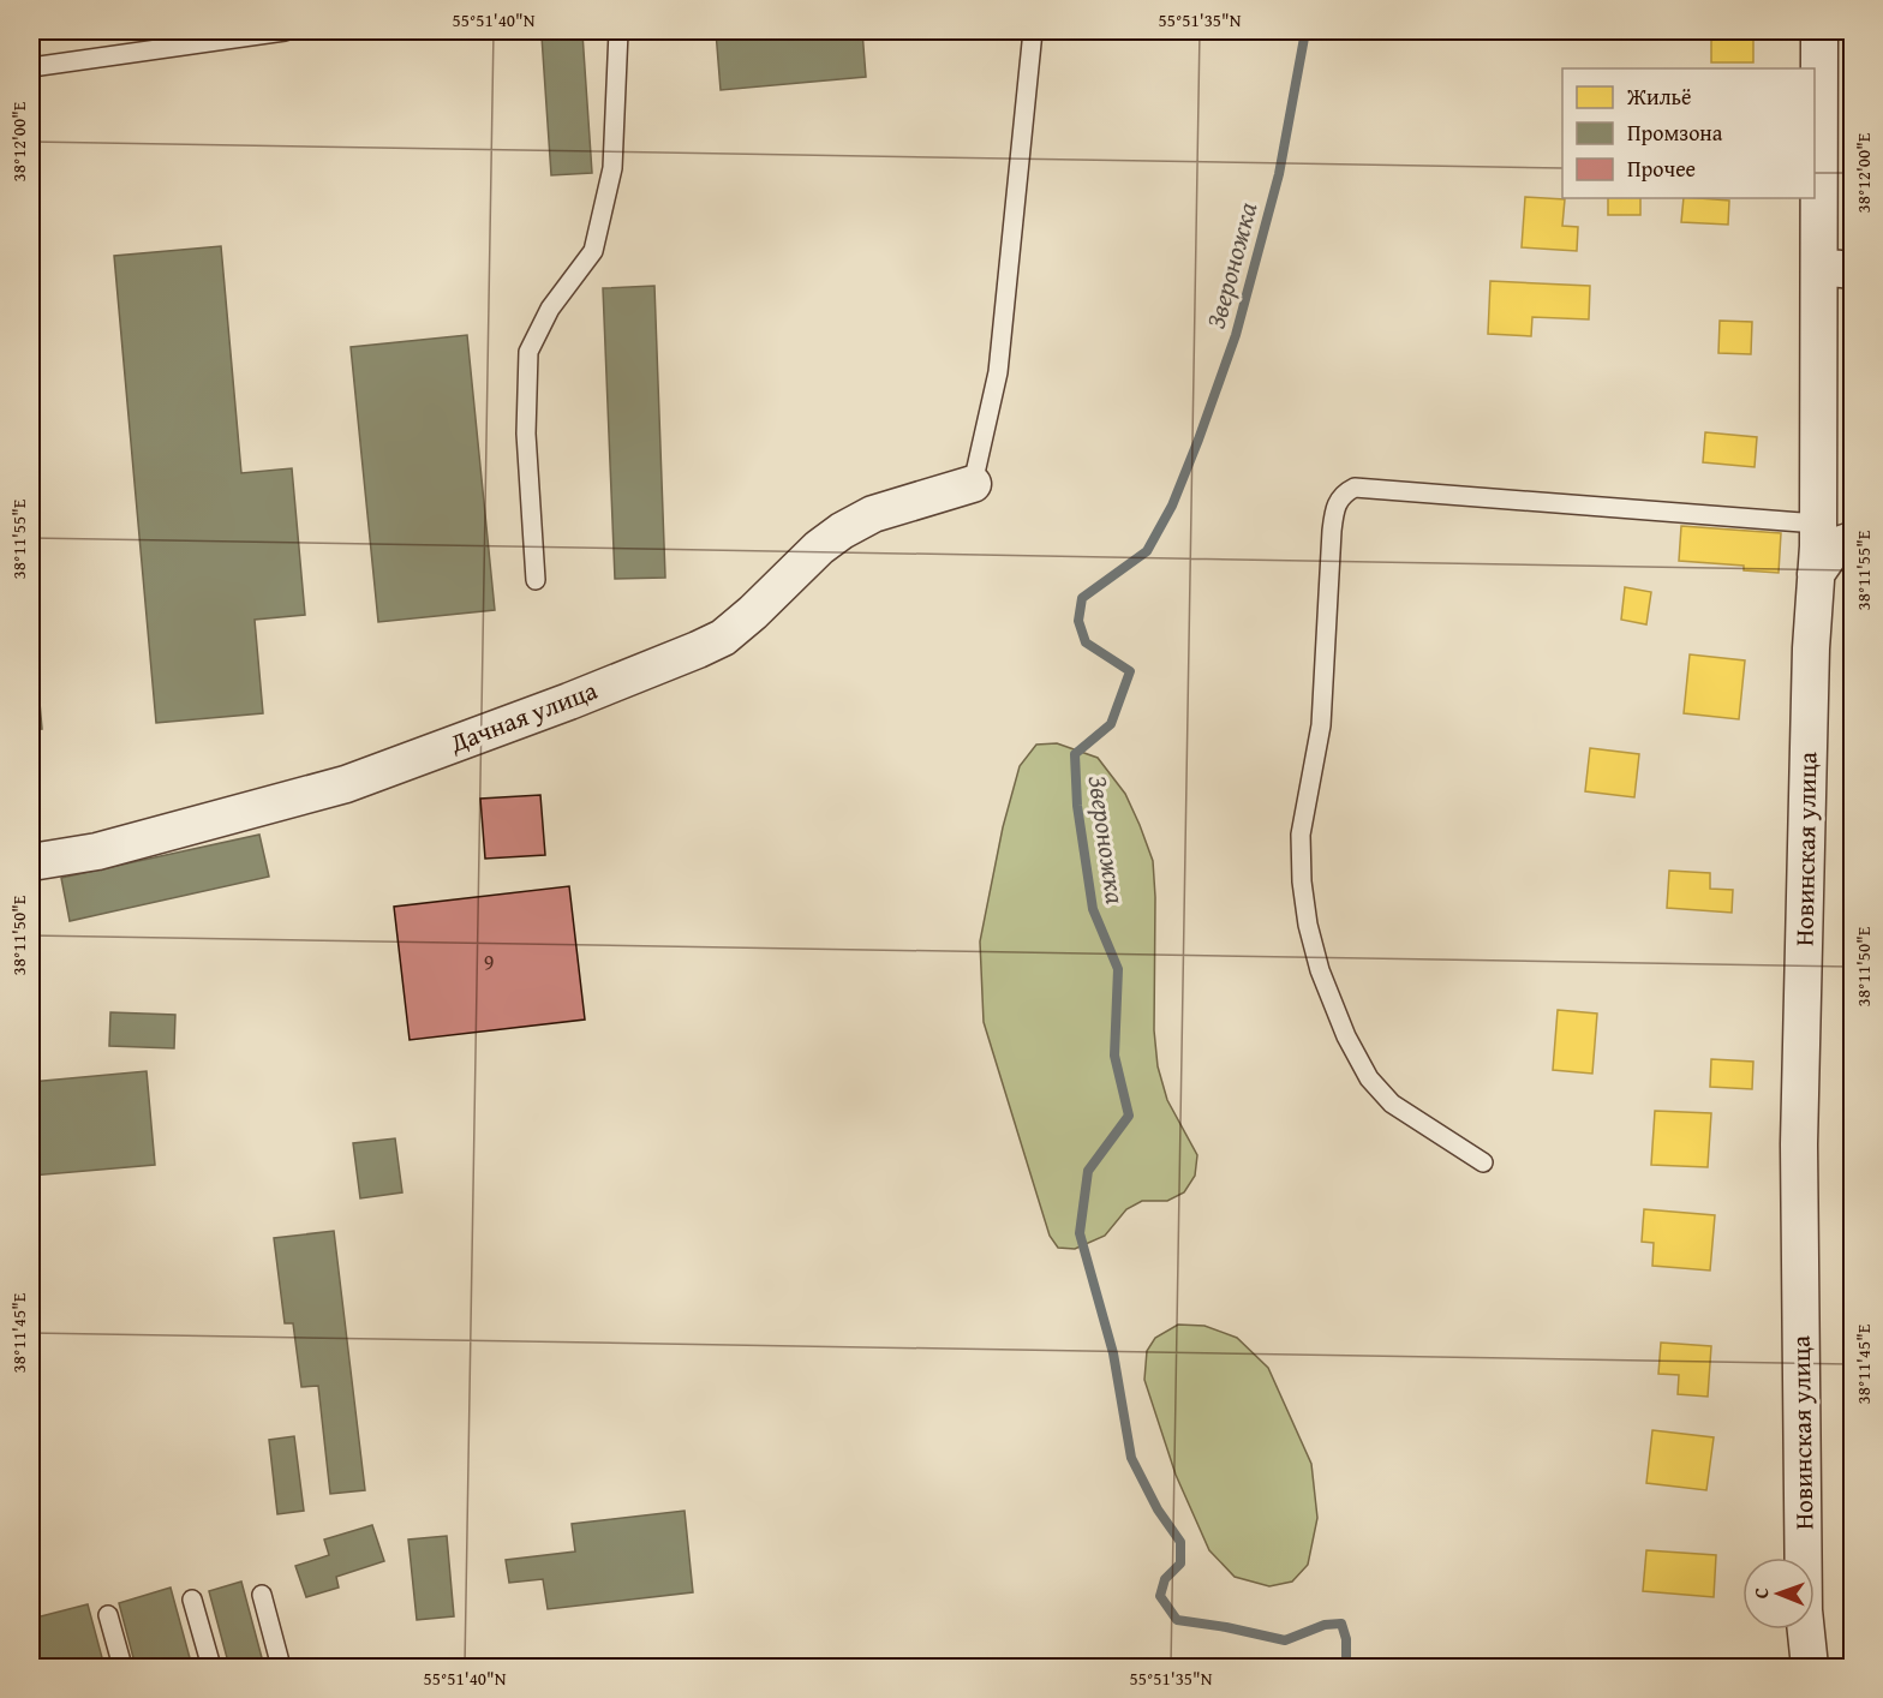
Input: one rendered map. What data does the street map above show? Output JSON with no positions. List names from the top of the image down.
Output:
{
  "streets": {
    "street": ["Дачная улица", "Новинская улица"]
  },
  "water": ["Звероножка"],
  "house_numbers": ["9"],
  "legend": ["Жильё", "Промзона", "Прочее"],
  "north": "left",
  "coordinates": [
    "55°51'40\"N",
    "55°51'35\"N",
    "38°12'00\"E",
    "38°11'55\"E",
    "38°11'50\"E",
    "38°11'45\"E"
  ]
}
